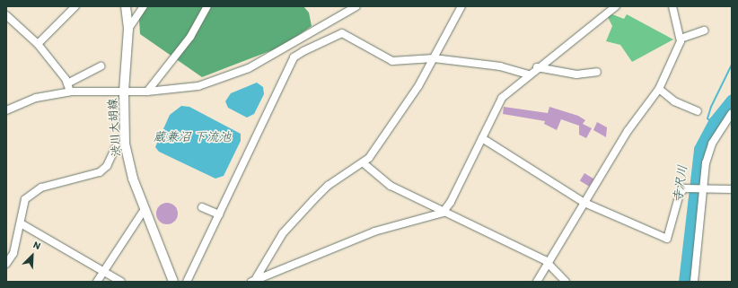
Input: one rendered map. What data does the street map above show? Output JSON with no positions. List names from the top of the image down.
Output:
{
  "streets": {
    "main road": ["渋川大胡線"]
  },
  "water": ["蔵兼沼 下流池", "寺沢川"],
  "north": "top right"
}
